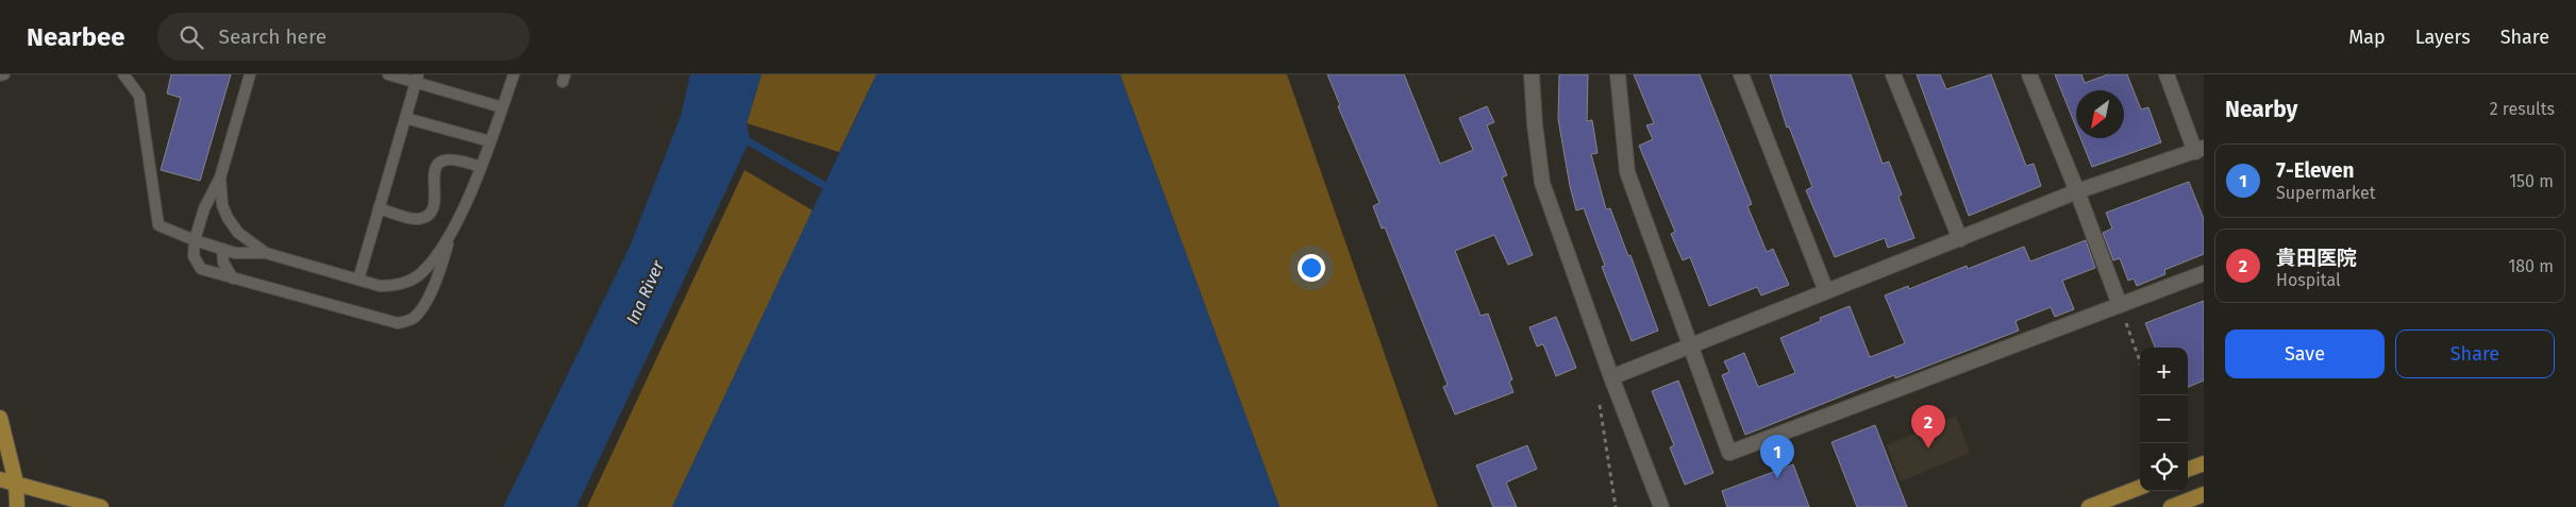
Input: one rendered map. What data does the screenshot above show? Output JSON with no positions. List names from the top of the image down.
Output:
{
  "water": ["Ina River"],
  "north": "bottom left",
  "page": {
    "header": "Nearbee",
    "search": "Search here",
    "nav": ["Map", "Layers", "Share"],
    "heading": ["Nearby", "2 results"],
    "list": [
      {
        "mark": "1",
        "name": "7-Eleven",
        "note": "Supermarket",
        "value": "150 m"
      },
      {
        "mark": "2",
        "name": "貴田医院",
        "note": "Hospital",
        "value": "180 m"
      }
    ],
    "buttons": ["Save", "Share"],
    "map_buttons": ["+", "−"],
    "pins": ["2", "1"]
  }
}
